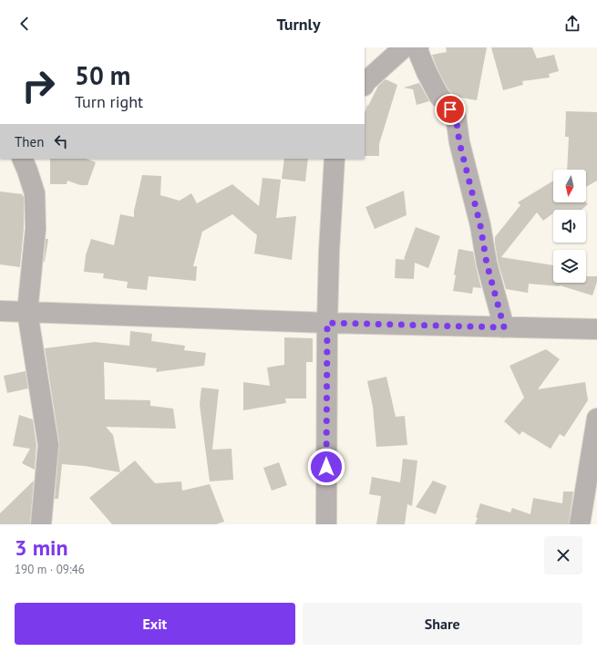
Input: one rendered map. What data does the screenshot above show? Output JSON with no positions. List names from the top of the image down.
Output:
{
  "north": "bottom",
  "page": {
    "header": "Turnly",
    "turn": ["50 m", "Turn right"],
    "then": "Then",
    "heading": ["3 min", "190 m · 09:46"],
    "buttons": ["Exit", "Share"]
  }
}
